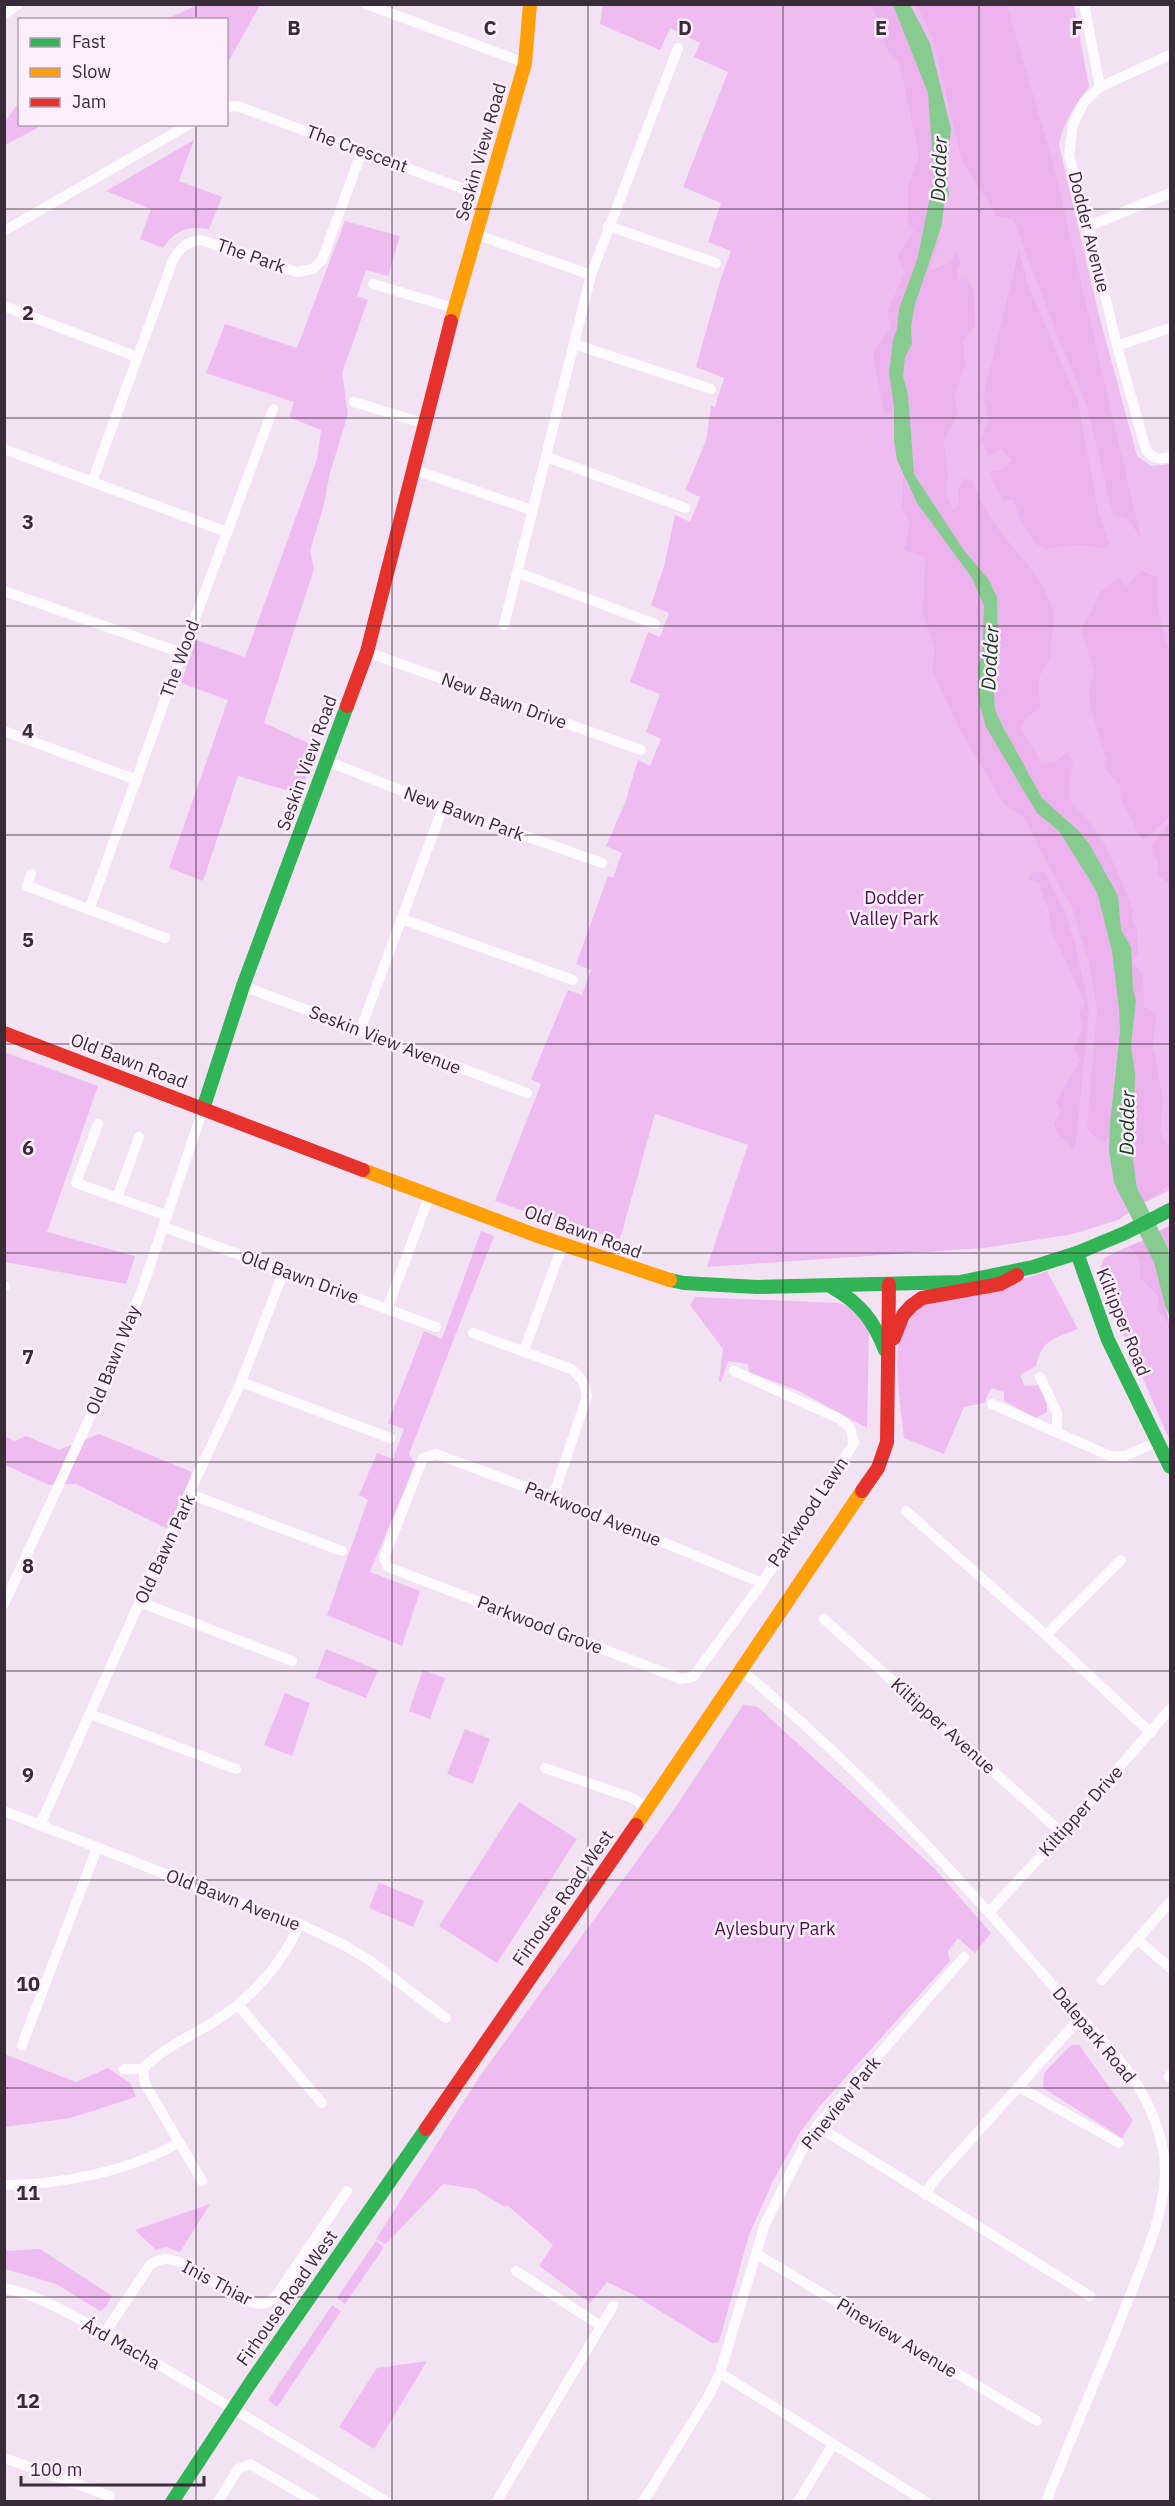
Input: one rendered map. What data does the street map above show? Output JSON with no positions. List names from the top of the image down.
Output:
{
  "streets": {
    "street": [
      "The Crescent",
      "Seskin View Road",
      "Dodder Avenue",
      "The Park",
      "The Wood",
      "New Bawn Drive",
      "New Bawn Park",
      "Seskin View Avenue",
      "Old Bawn Road",
      "Old Bawn Drive",
      "Kiltipper Road",
      "Old Bawn Way",
      "Parkwood Lawn",
      "Parkwood Avenue",
      "Old Bawn Park",
      "Parkwood Grove",
      "Kiltipper Avenue",
      "Kiltipper Drive",
      "Firhouse Road West",
      "Old Bawn Avenue",
      "Dalepark Road",
      "Pineview Park",
      "Inis Thiar",
      "Pineview Avenue",
      "Árd Macha"
    ]
  },
  "crossings": [
    ["The Crescent", "Seskin View Road"],
    ["The Crescent", "The Park"],
    ["Seskin View Road", "New Bawn Drive"],
    ["Seskin View Road", "New Bawn Park"],
    ["Seskin View Road", "Seskin View Avenue"],
    ["Seskin View Road", "Old Bawn Road"],
    ["Seskin View Road", "Old Bawn Way"],
    ["Old Bawn Road", "Kiltipper Road"],
    ["Old Bawn Road", "Old Bawn Way"],
    ["Old Bawn Road", "Firhouse Road West"],
    ["Old Bawn Drive", "Old Bawn Way"],
    ["Old Bawn Drive", "Old Bawn Park"],
    ["Parkwood Lawn", "Parkwood Avenue"],
    ["Parkwood Lawn", "Parkwood Grove"],
    ["Parkwood Avenue", "Parkwood Grove"],
    ["Old Bawn Park", "Old Bawn Avenue"],
    ["Kiltipper Avenue", "Kiltipper Drive"],
    ["Kiltipper Drive", "Dalepark Road"],
    ["Firhouse Road West", "Dalepark Road"],
    ["Firhouse Road West", "Árd Macha"],
    ["Pineview Park", "Pineview Avenue"],
    ["Inis Thiar", "Árd Macha"]
  ],
  "water": ["Dodder"],
  "parks": ["Dodder Valley Park", "Aylesbury Park"],
  "legend": ["Fast", "Slow", "Jam"],
  "scale_bar": "100 m",
  "grid": {
    "columns": [
      "B",
      "C",
      "D",
      "E",
      "F"
    ],
    "rows": [
      "2",
      "3",
      "4",
      "5",
      "6",
      "7",
      "8",
      "9",
      "10",
      "11",
      "12"
    ]
  }
}
